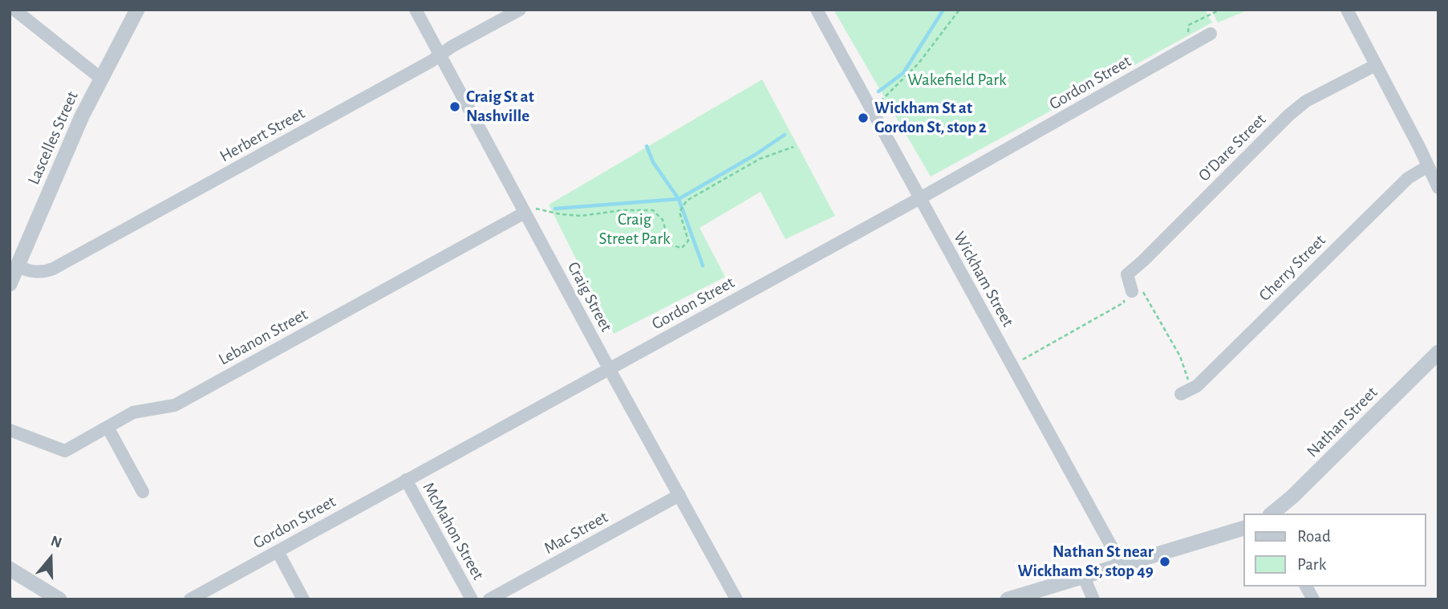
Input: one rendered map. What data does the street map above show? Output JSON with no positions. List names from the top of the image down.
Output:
{
  "streets": {
    "street": [
      "Gordon Street",
      "Herbert Street",
      "Lascelles Street",
      "O'Dare Street",
      "Cherry Street",
      "Wickham Street",
      "Craig Street",
      "Lebanon Street",
      "Nathan Street",
      "McMahon Street",
      "Mac Street"
    ]
  },
  "crossings": [
    ["Gordon Street", "Wickham Street"],
    ["Gordon Street", "Craig Street"],
    ["Gordon Street", "McMahon Street"],
    ["Herbert Street", "Lascelles Street"],
    ["Herbert Street", "Craig Street"],
    ["Craig Street", "Lebanon Street"],
    ["Craig Street", "Mac Street"]
  ],
  "parks": ["Wakefield Park", "Craig Street Park"],
  "places": ["Craig St at Nashville", "Wickham St at Gordon St, stop 2", "Nathan St near Wickham St, stop 49"],
  "legend": ["Road", "Park"],
  "north": "top"
}
